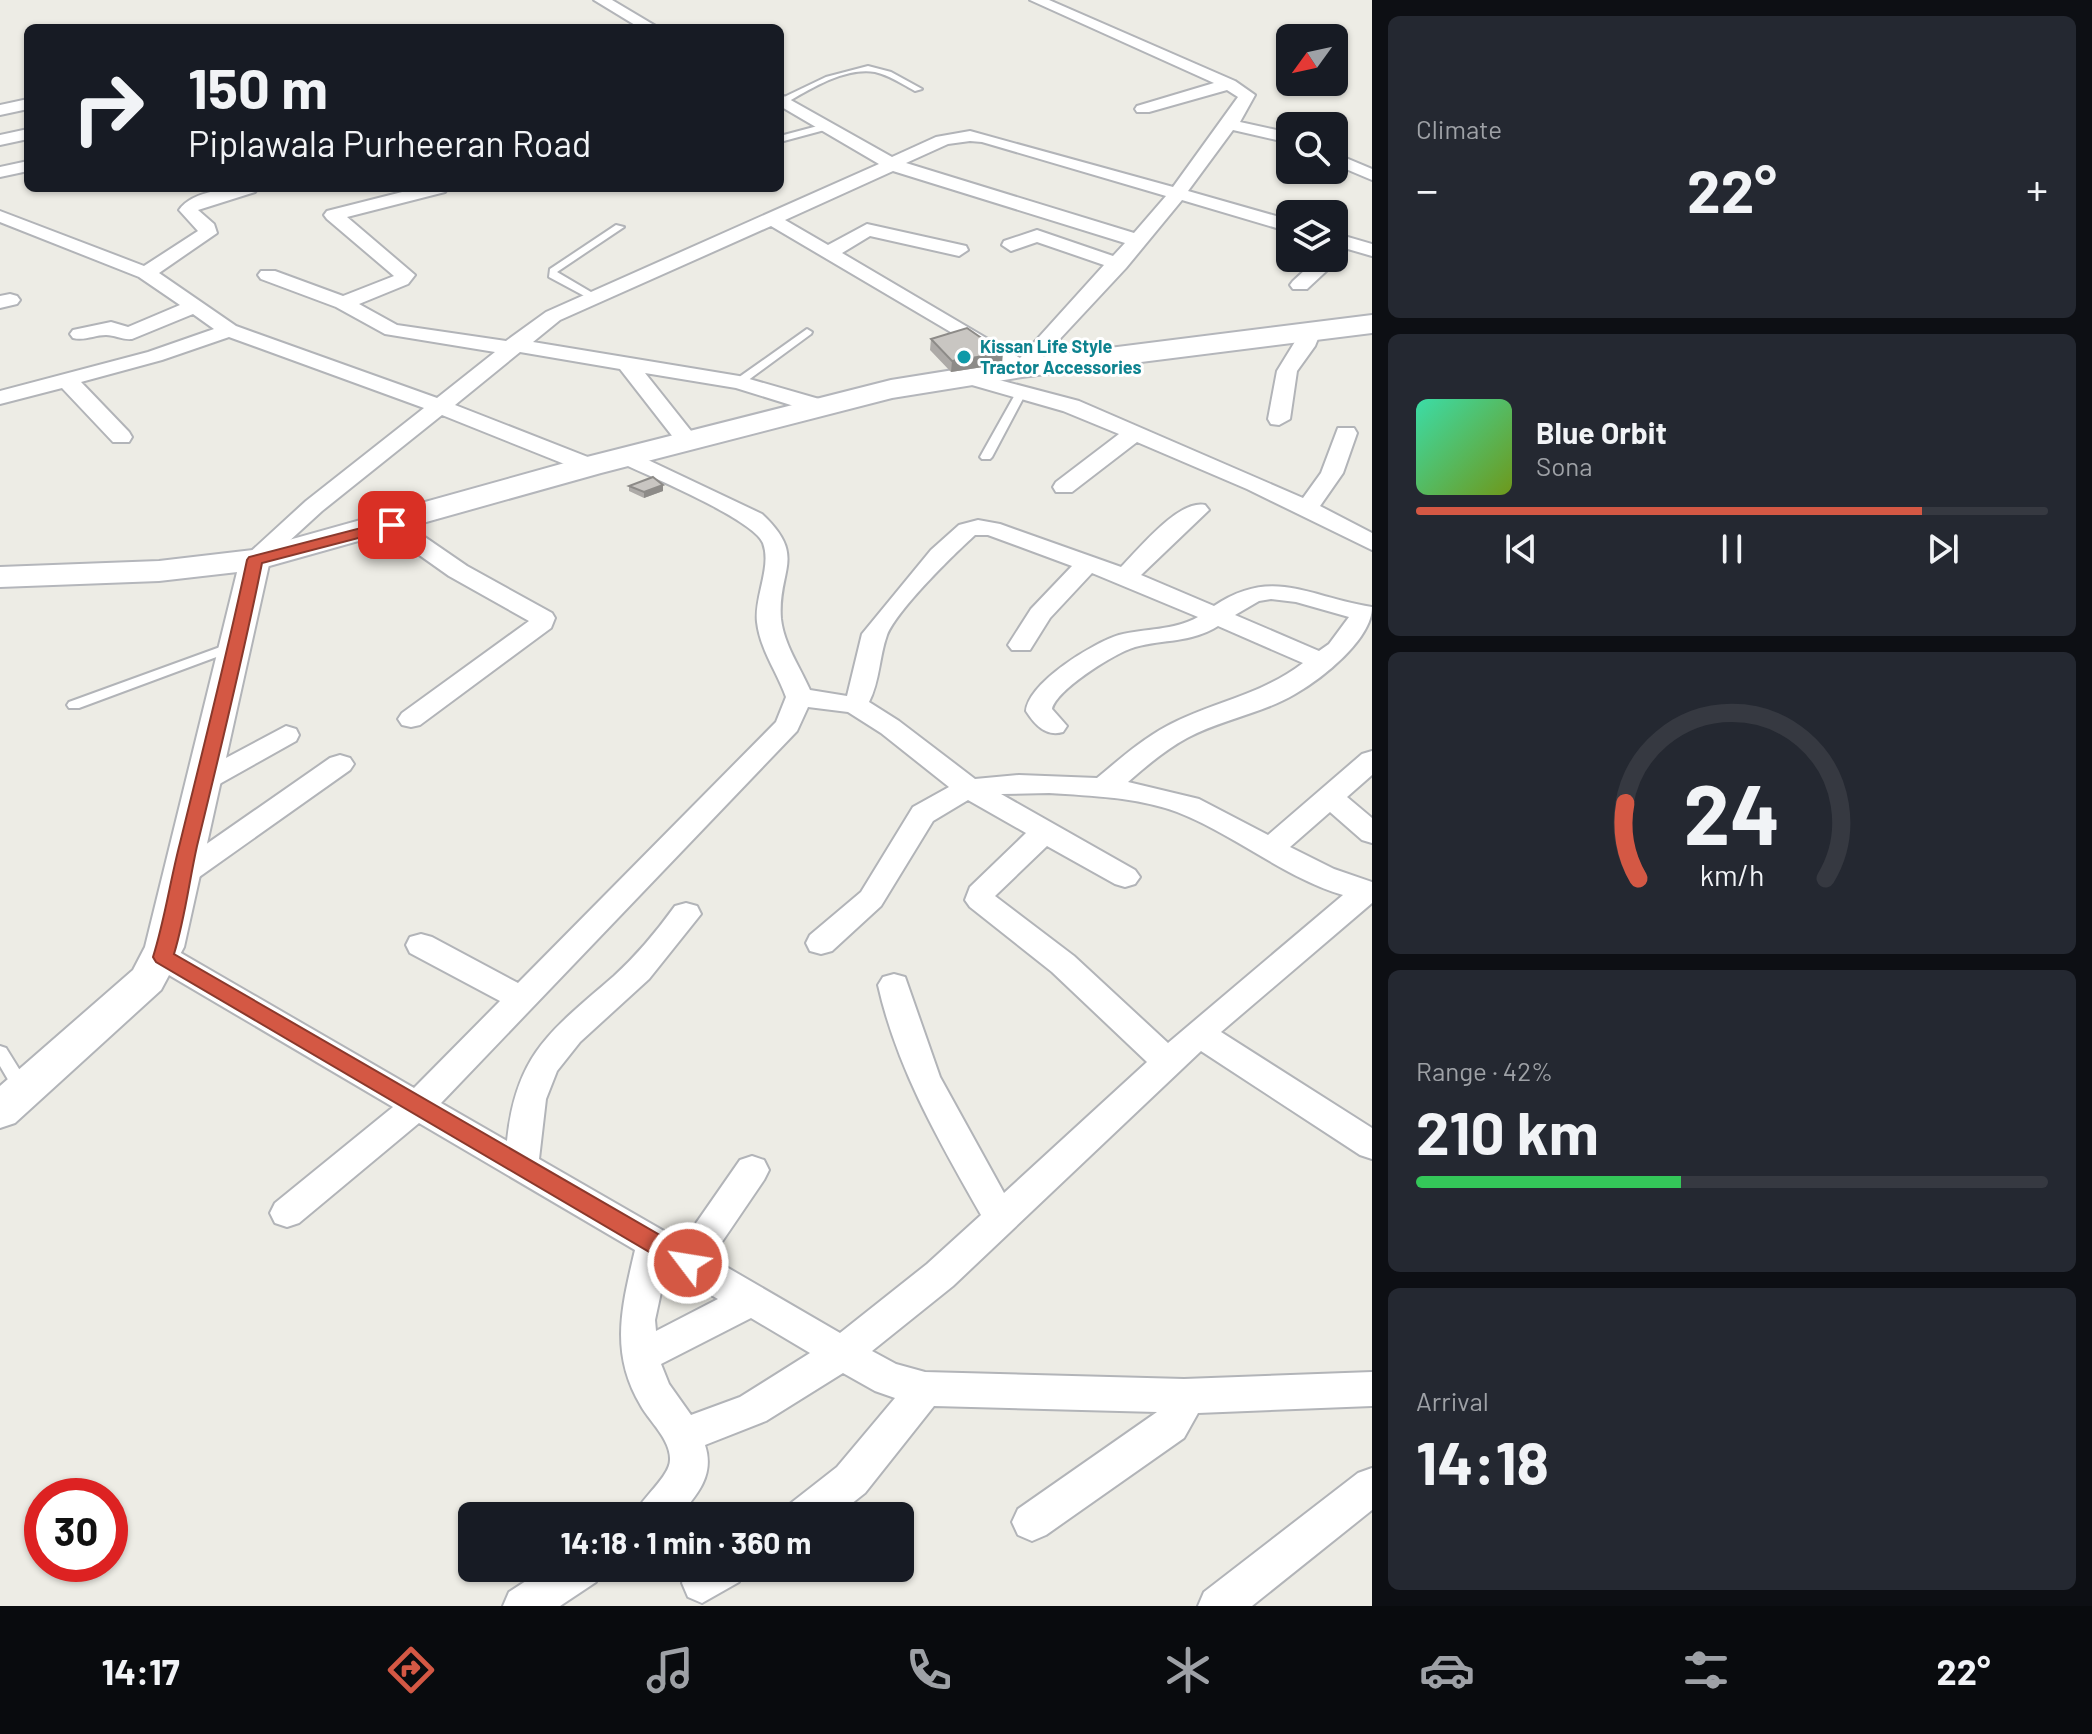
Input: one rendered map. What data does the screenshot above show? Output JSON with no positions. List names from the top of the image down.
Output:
{
  "places": ["Kissan Life Style Tractor Accessories"],
  "north": "bottom left",
  "page": {
    "tile": [
      "Climate",
      ["Range · 42%", "210 km"],
      ["Arrival", "14:18"]
    ],
    "turn": ["150 m", "Piplawala Purheeran Road"],
    "heat": ["−", "22°", "+"],
    "song": ["Blue Orbit", "Sona"],
    "limit": "30",
    "trip": "14:18 · 1 min · 360 m",
    "tabs": ["14:17", "22°"],
    "gauge": ["24", "km/h"]
  }
}
